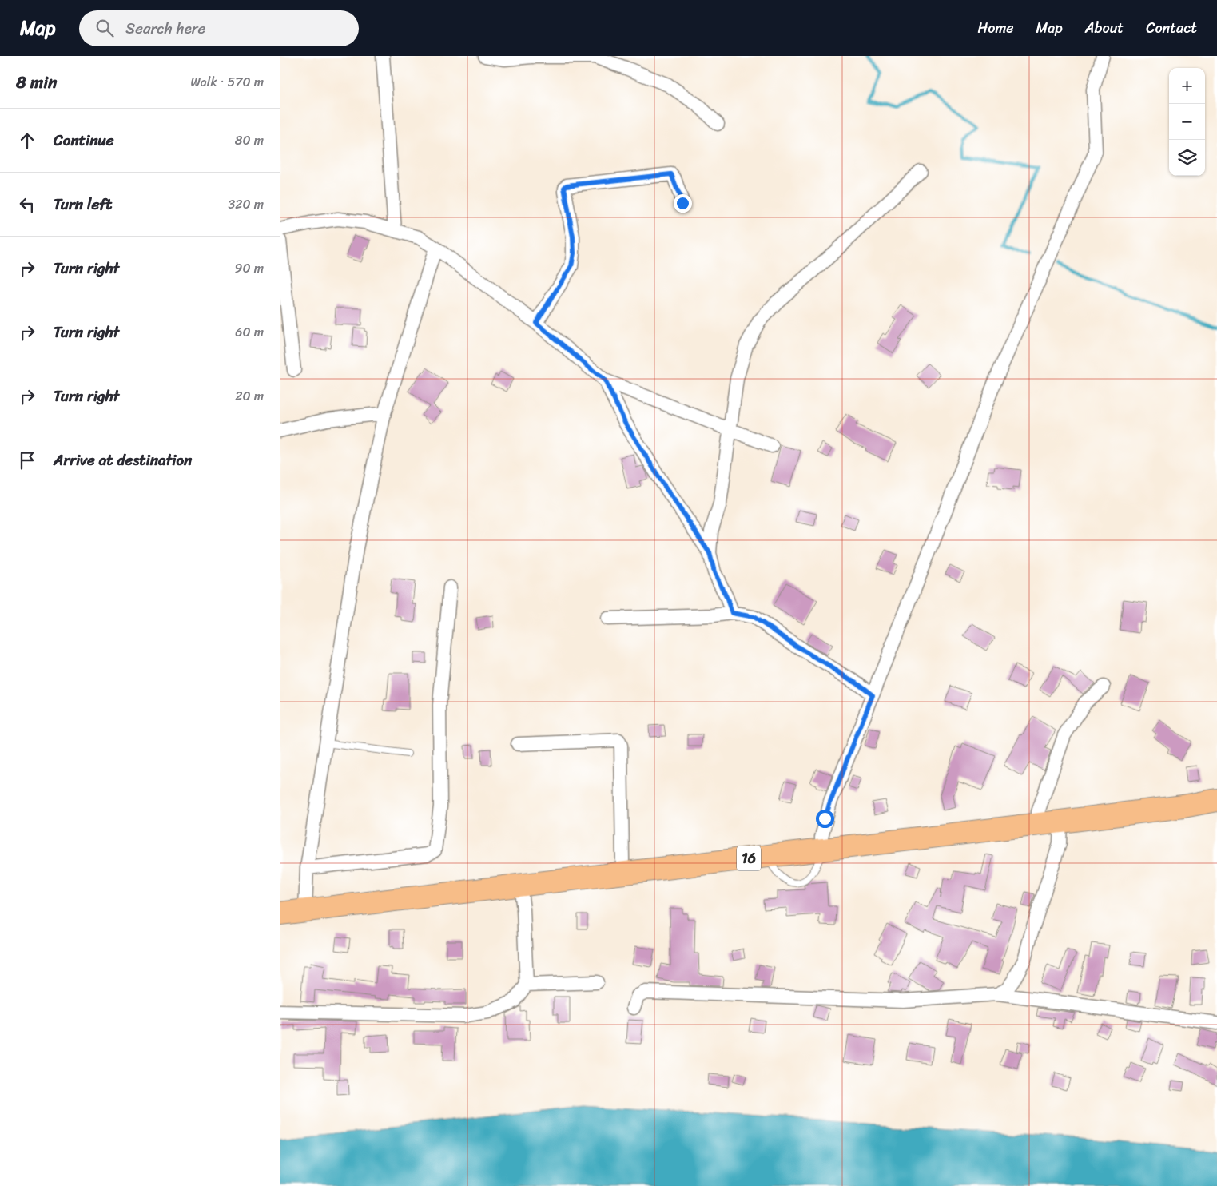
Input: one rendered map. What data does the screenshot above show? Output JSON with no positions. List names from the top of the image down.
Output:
{
  "streets": {
    "highway": ["16"]
  },
  "page": {
    "header": "Map",
    "search": "Search here",
    "nav": [
      "Home",
      "Map",
      "About",
      "Contact"
    ],
    "heading": ["8 min", "Walk · 570 m"],
    "map_buttons": ["+", "−"],
    "list": [
      ["Continue", "80 m"],
      ["Turn left", "320 m"],
      ["Turn right", "90 m"],
      ["Turn right", "60 m"],
      ["Turn right", "20 m"],
      "Arrive at destination"
    ]
  }
}
